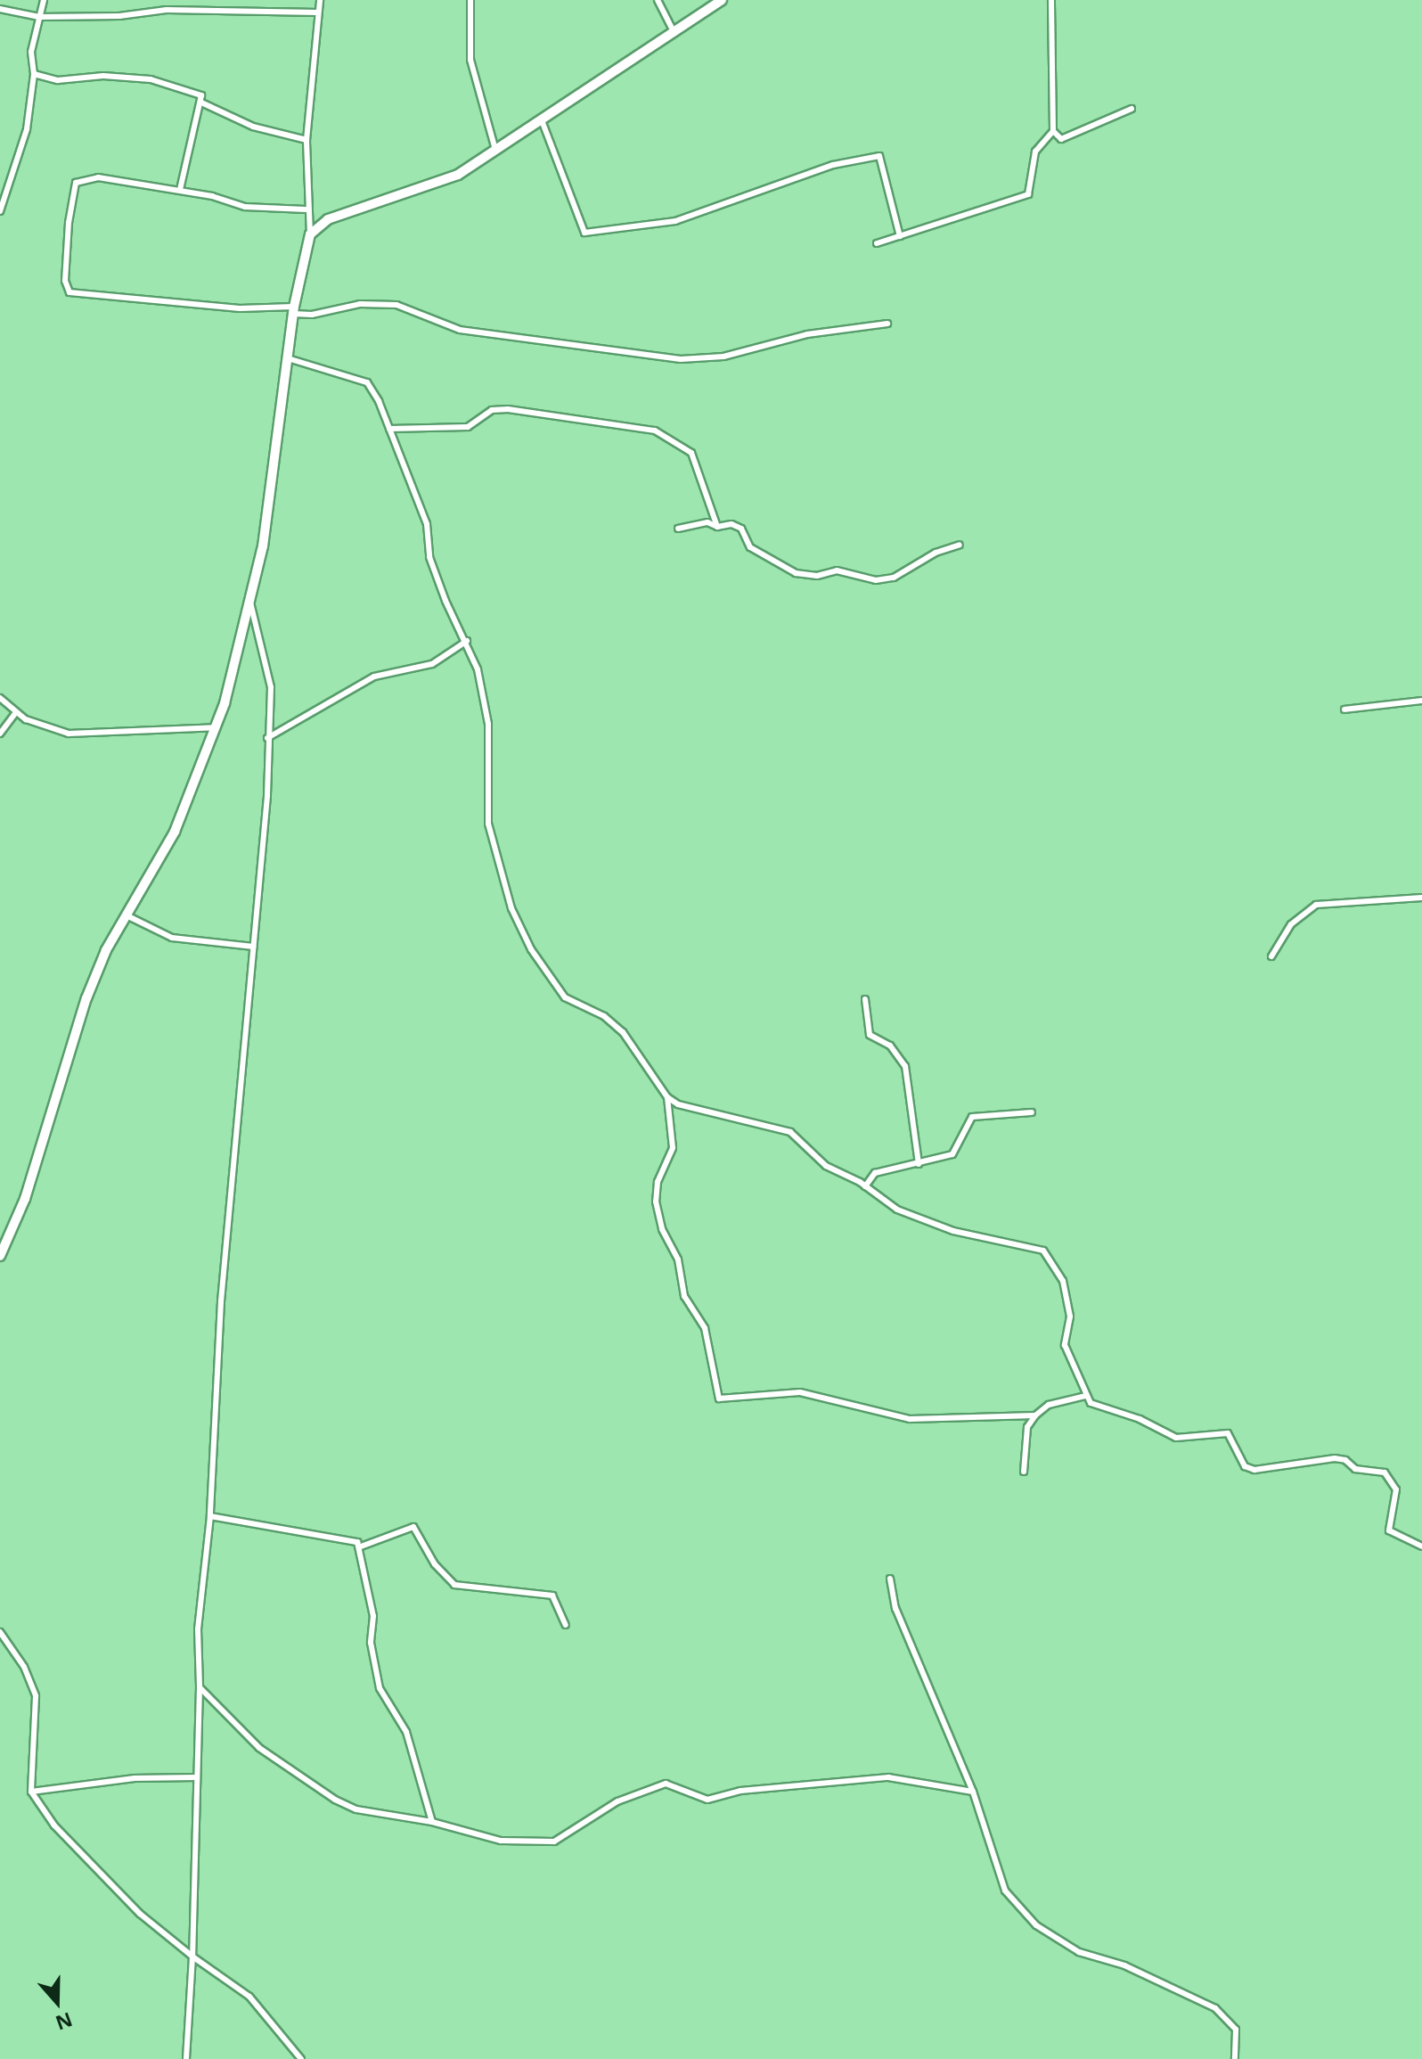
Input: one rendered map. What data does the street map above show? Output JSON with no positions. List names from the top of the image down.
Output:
{
  "north": "bottom"
}
